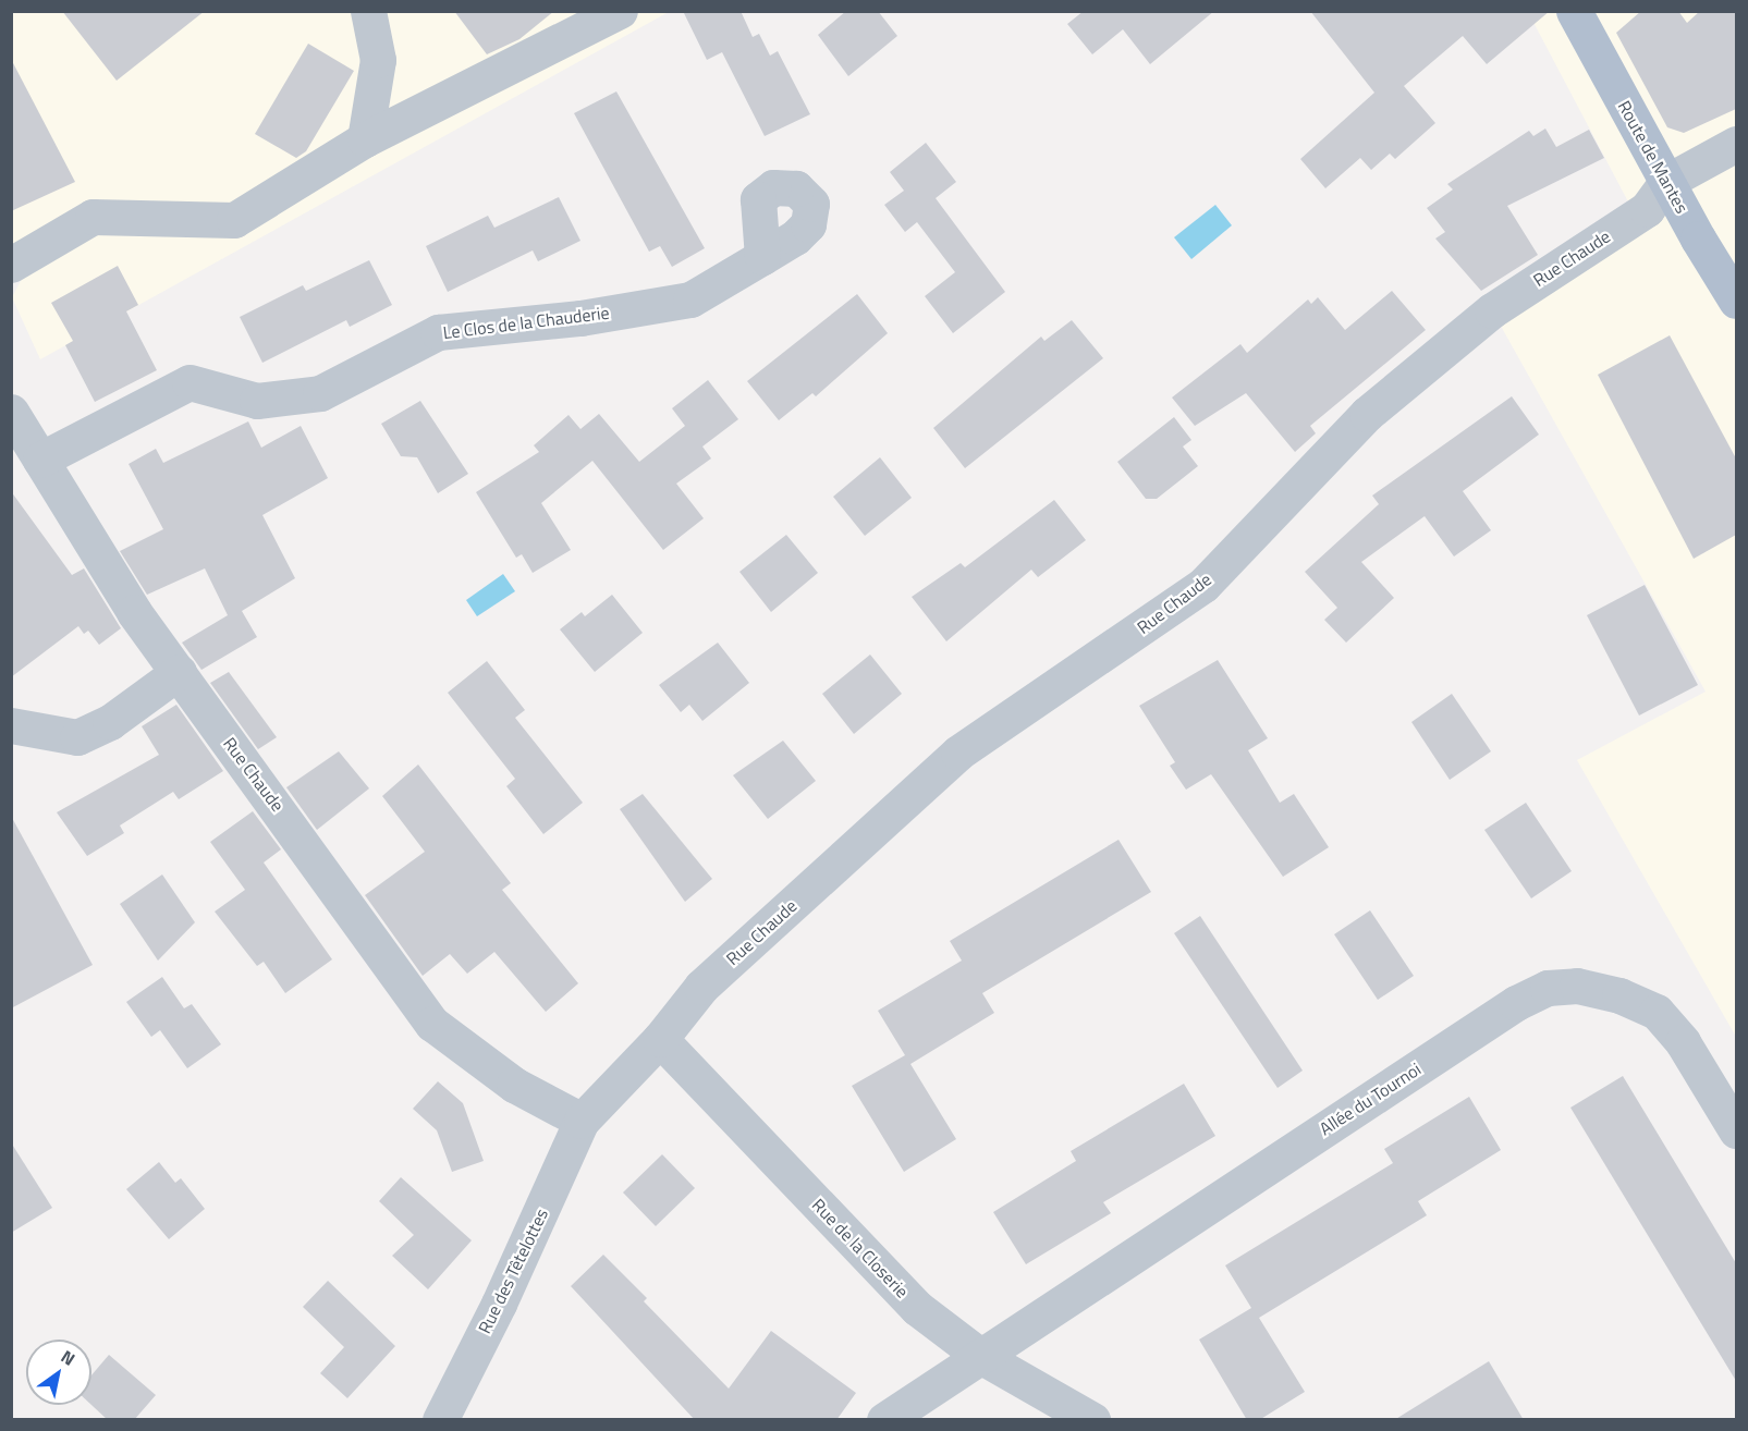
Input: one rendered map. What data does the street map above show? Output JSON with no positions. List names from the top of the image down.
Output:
{
  "streets": {
    "main road": ["Route de Mantes"],
    "street": [
      "Rue Chaude",
      "Le Clos de la Chauderie",
      "Allée du Tournoi",
      "Rue de la Closerie",
      "Rue des Têtelottes"
    ]
  },
  "crossings": [
    ["Route de Mantes", "Rue Chaude"],
    ["Rue Chaude", "Le Clos de la Chauderie"],
    ["Rue Chaude", "Rue de la Closerie"],
    ["Rue Chaude", "Rue des Têtelottes"],
    ["Allée du Tournoi", "Rue de la Closerie"]
  ],
  "north": "top right"
}
